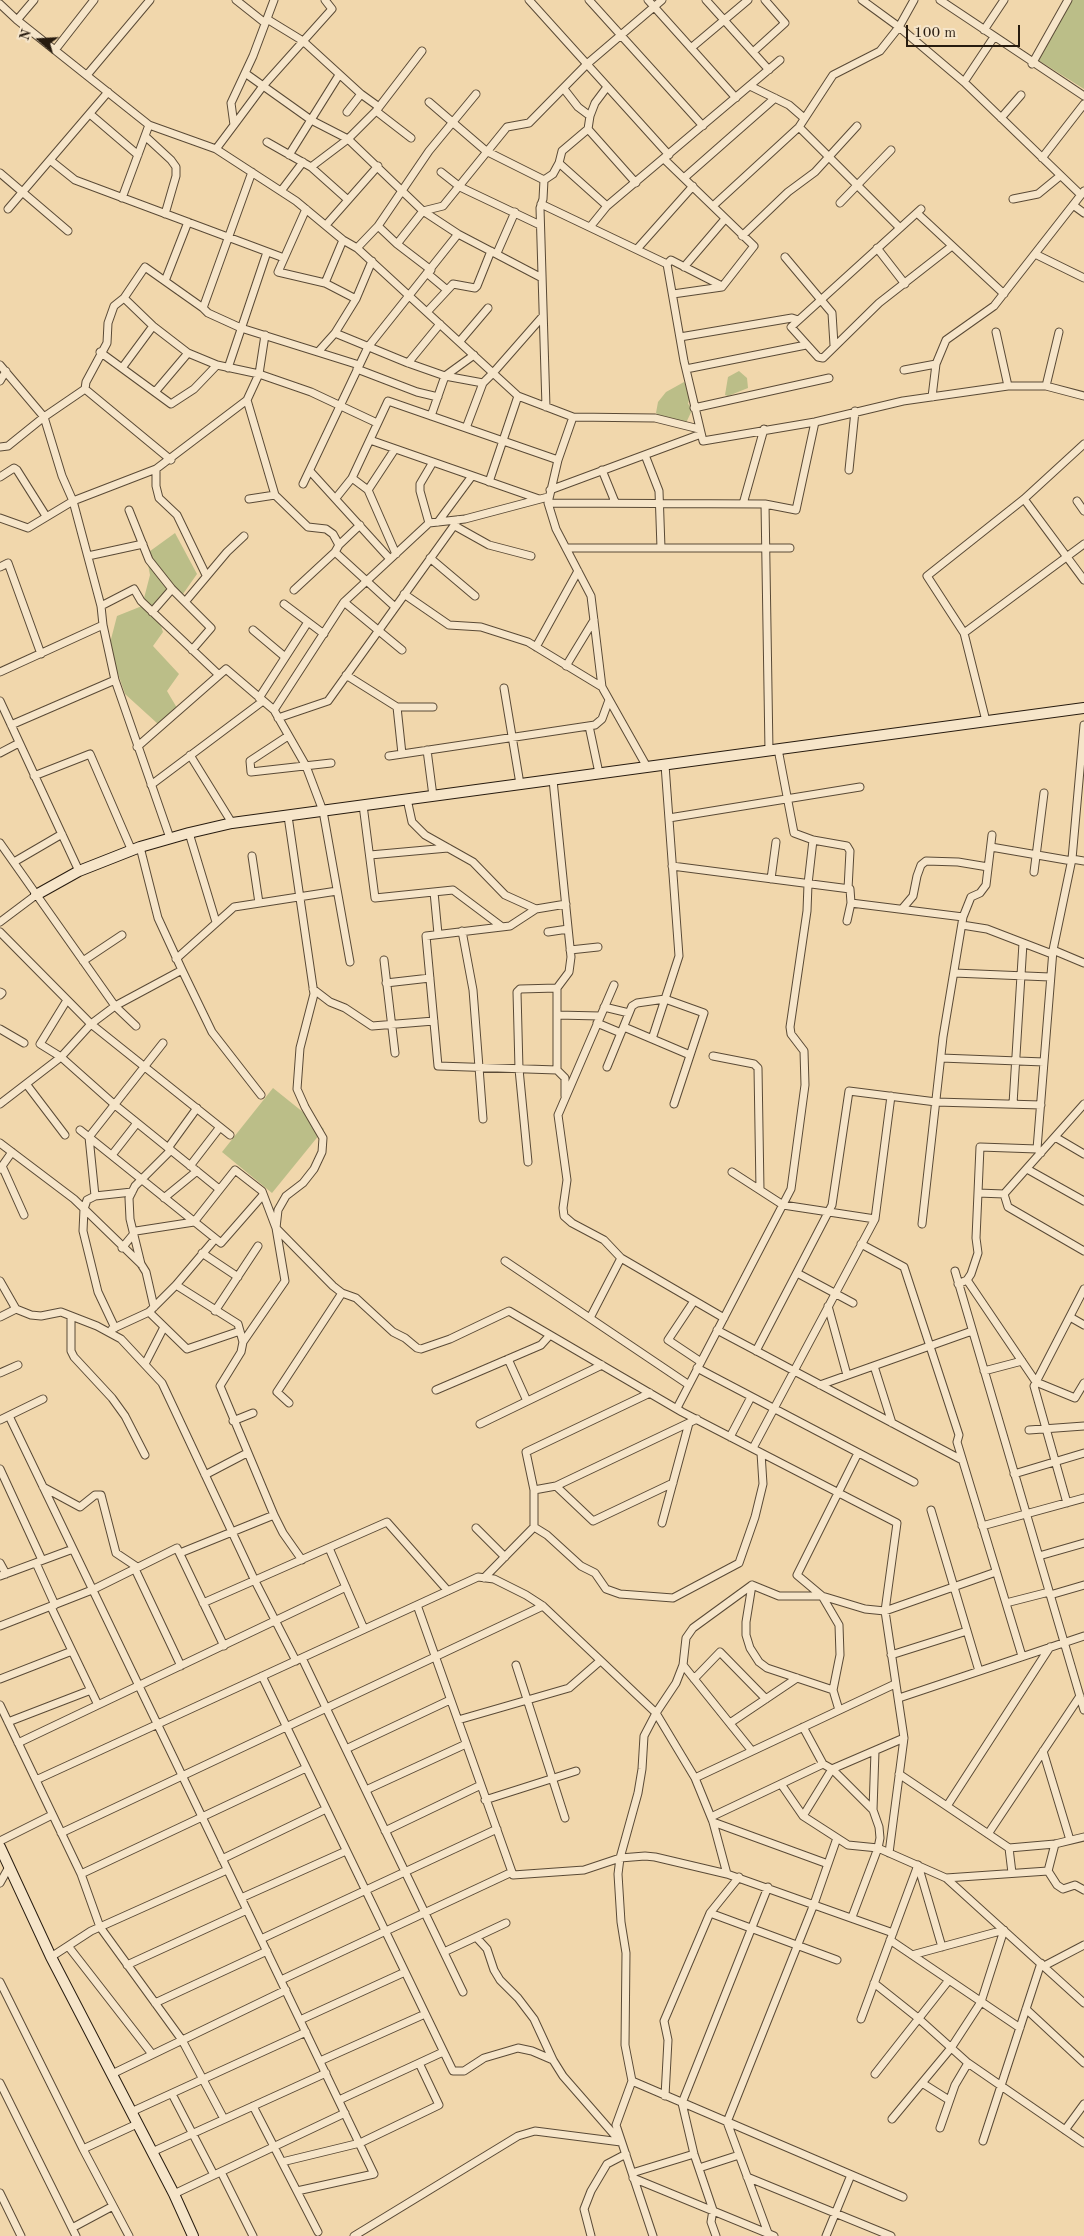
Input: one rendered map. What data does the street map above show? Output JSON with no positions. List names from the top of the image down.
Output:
{
  "scale_bar": "100 m",
  "north": "left"
}
